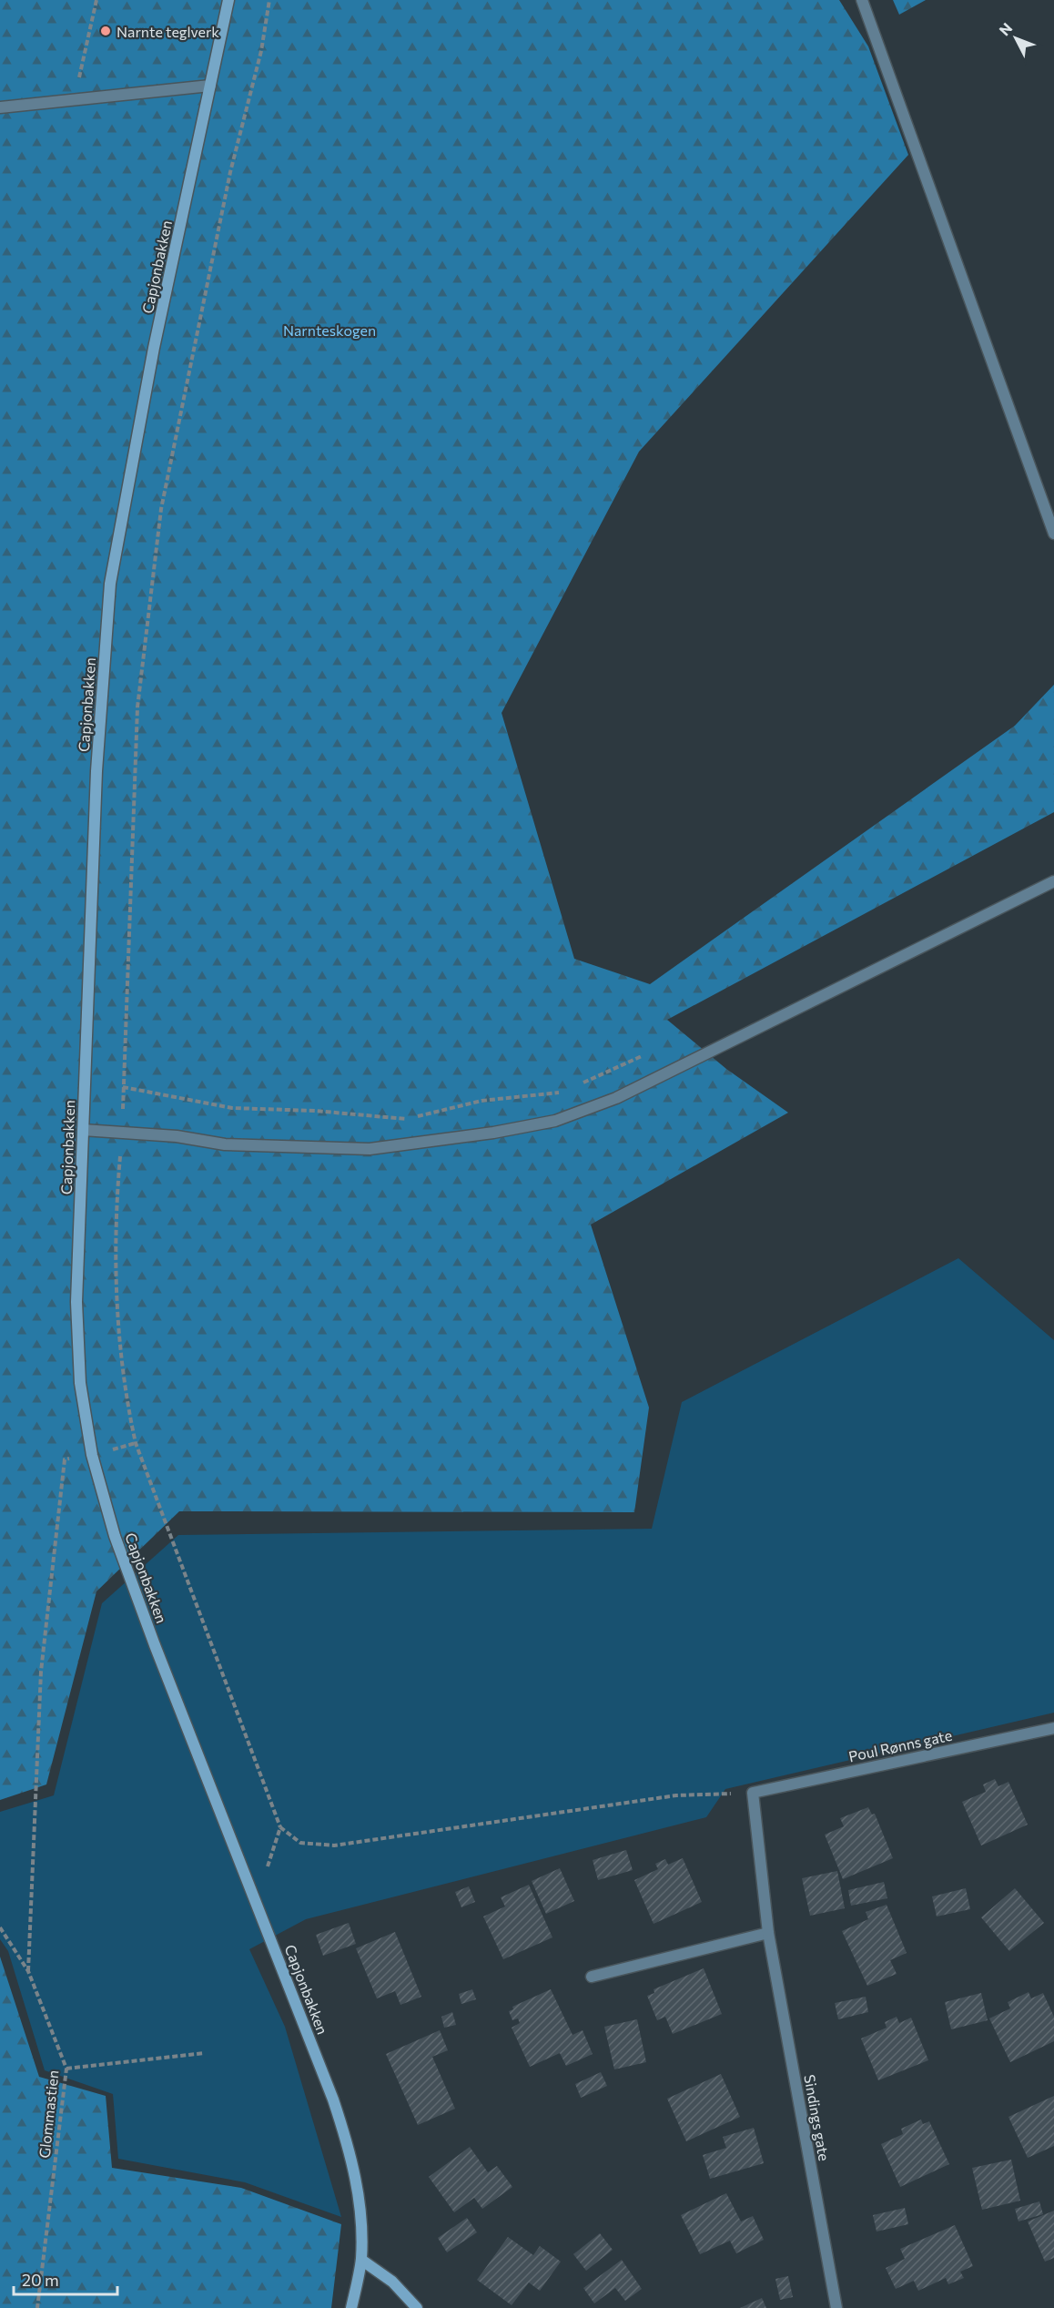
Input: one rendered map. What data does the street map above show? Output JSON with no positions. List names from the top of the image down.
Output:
{
  "streets": {
    "main road": ["Capjonbakken"],
    "street": ["Poul Rønns gate", "Sindings gate"],
    "path": ["Glommastien"]
  },
  "crossings": [
    ["Poul Rønns gate", "Sindings gate"]
  ],
  "parks": ["Narnteskogen"],
  "places": ["Narnte teglverk"],
  "scale_bar": "20 m",
  "north": "top left"
}
